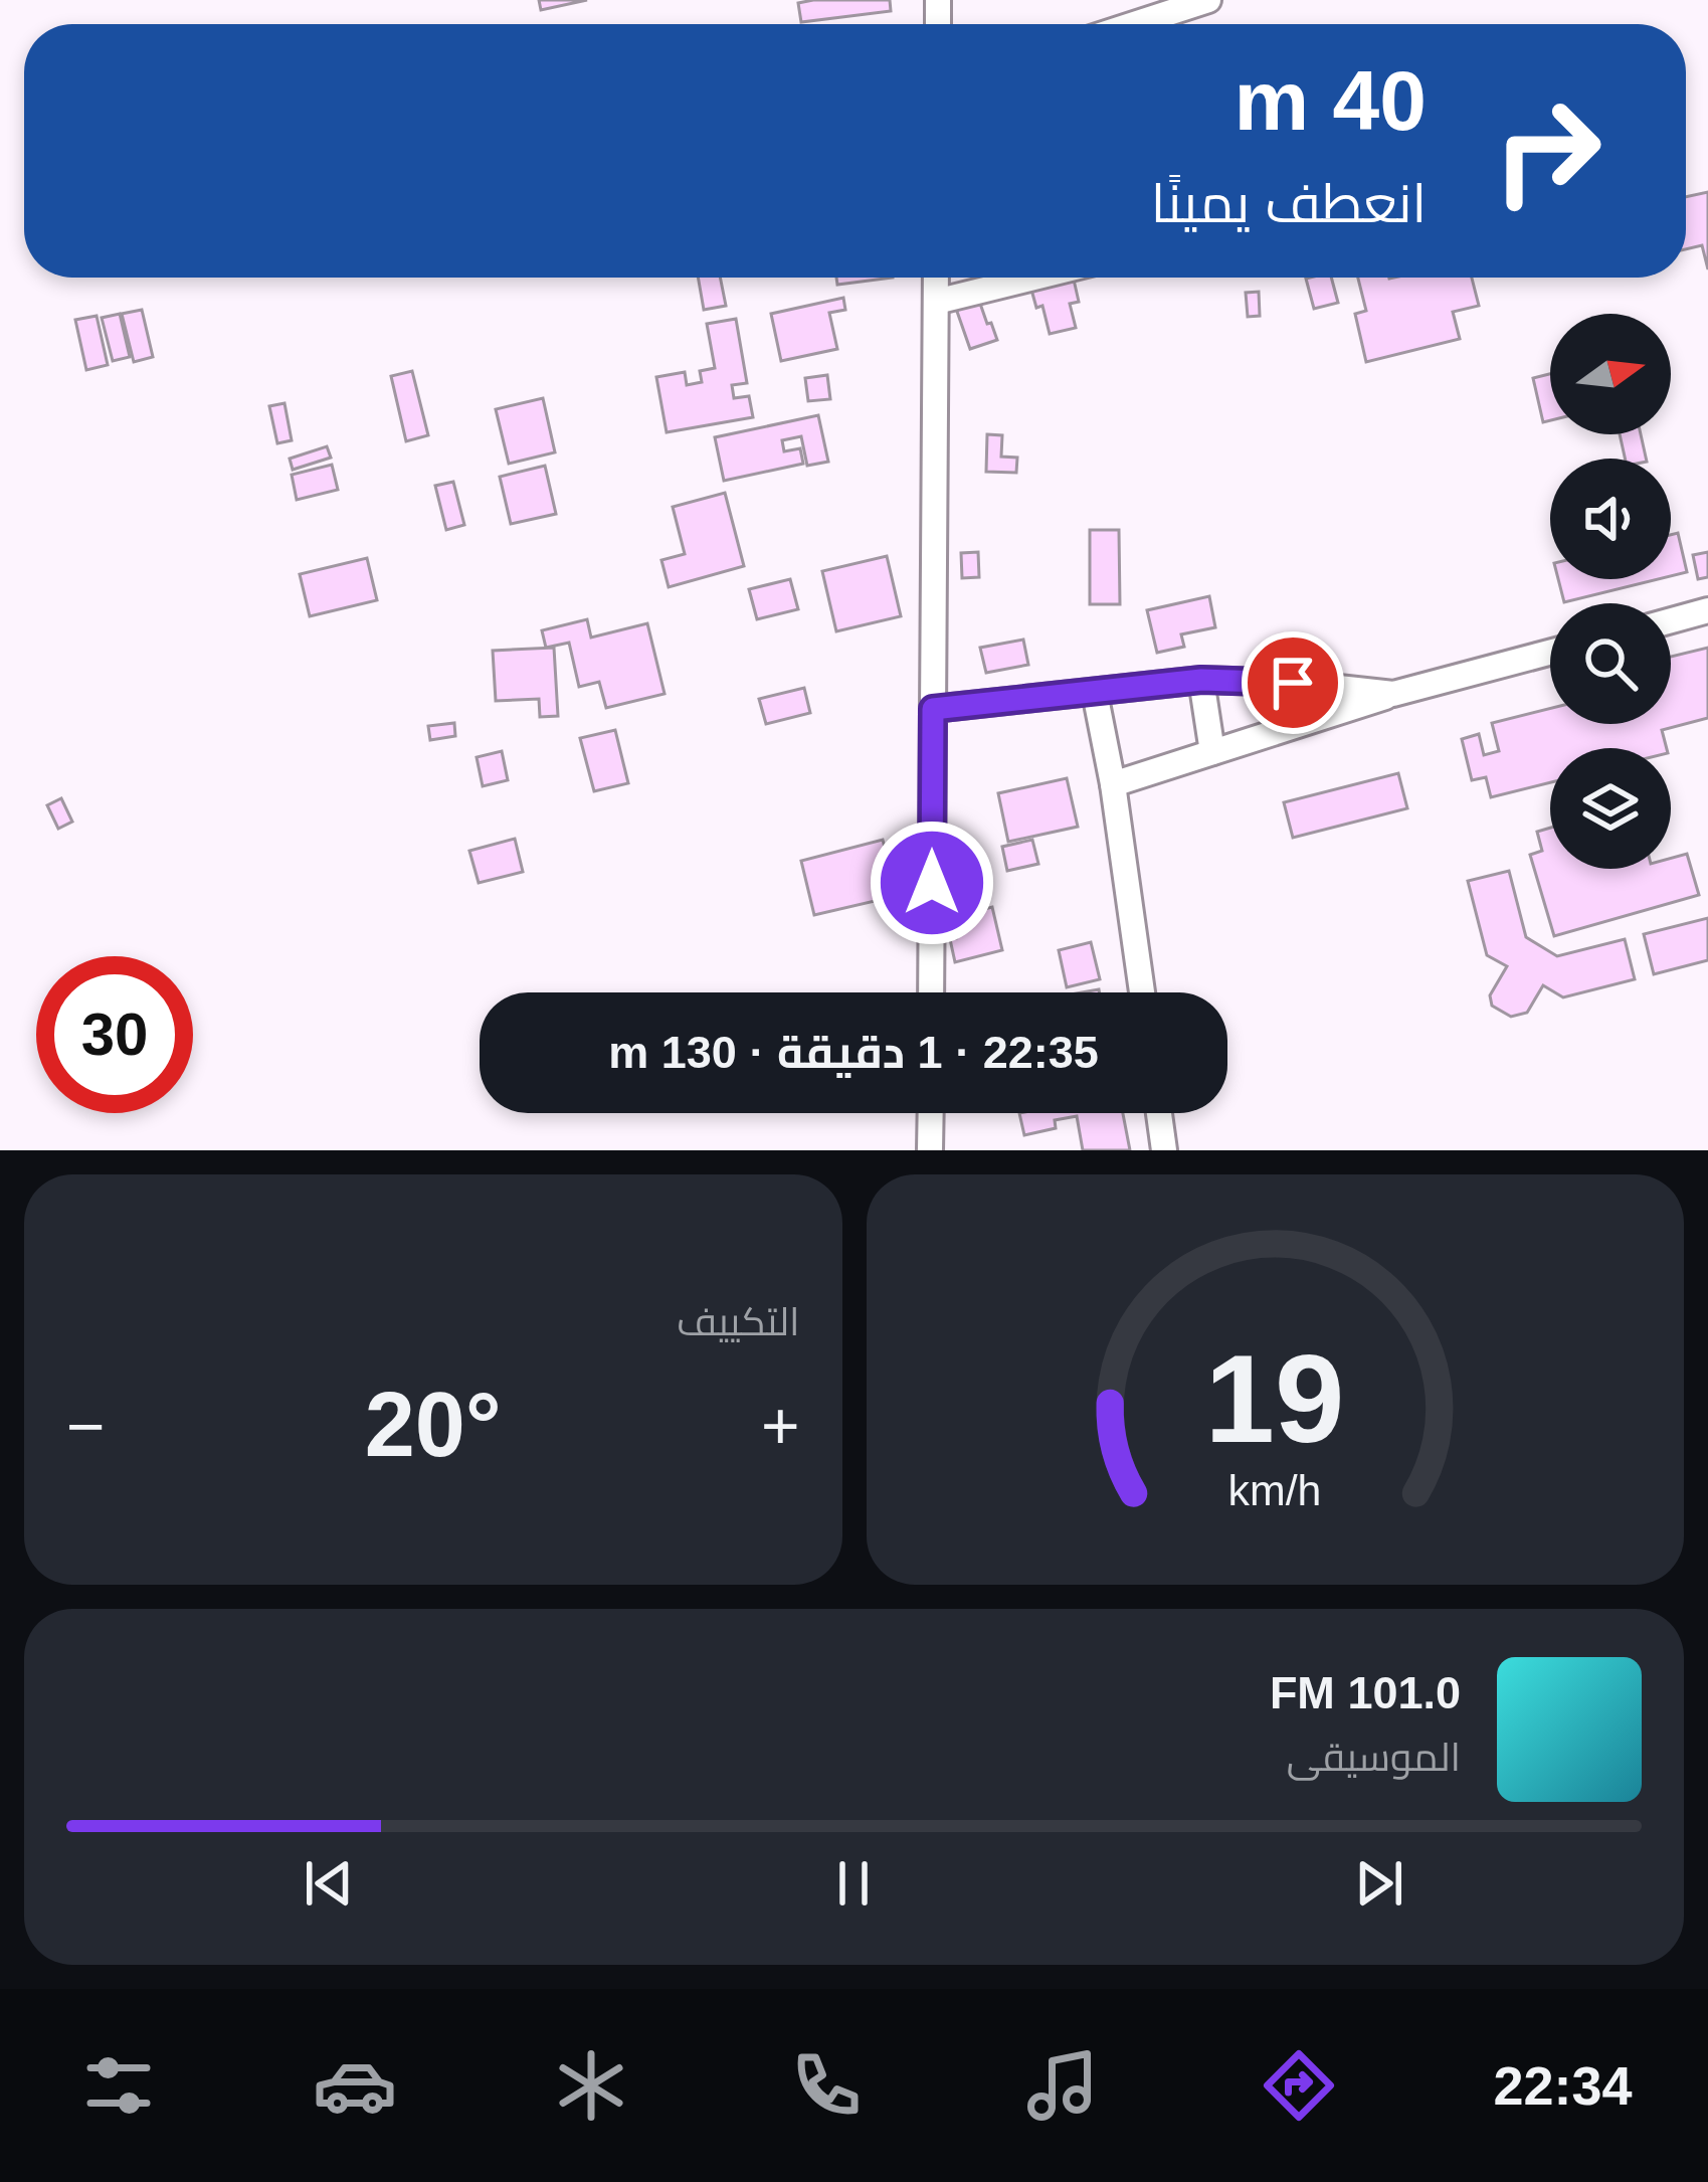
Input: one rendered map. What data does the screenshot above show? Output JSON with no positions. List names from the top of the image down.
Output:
{
  "north": "right",
  "page": {
    "turn": ["40 m", "انعطف يمينًا"],
    "limit": "30",
    "trip": "22:35 · 1 دقيقة · 130 m",
    "tile": "التكييف",
    "heat": ["−", "20°", "+"],
    "song": ["101.0 FM", "الموسيقى"],
    "tabs": "22:34",
    "gauge": ["19", "km/h"]
  }
}
